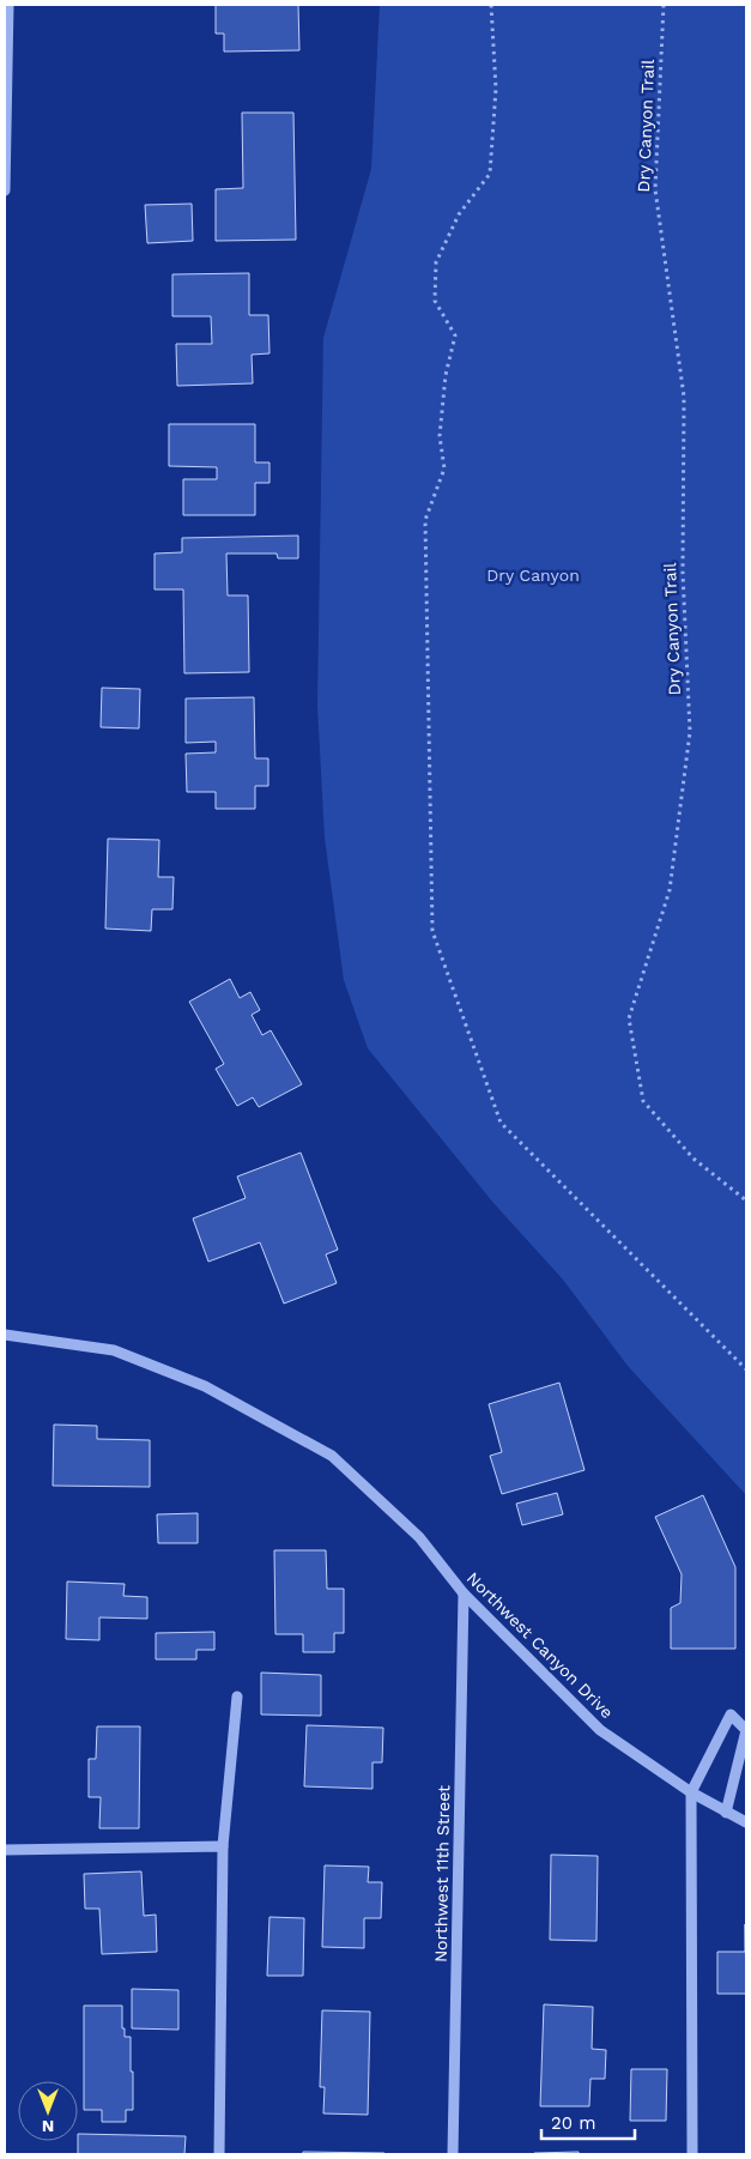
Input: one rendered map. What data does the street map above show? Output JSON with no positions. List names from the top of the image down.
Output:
{
  "streets": {
    "street": ["Northwest Canyon Drive", "Northwest 11th Street"],
    "path": ["Dry Canyon Trail"]
  },
  "crossings": [
    ["Northwest Canyon Drive", "Northwest 11th Street"]
  ],
  "parks": ["Dry Canyon"],
  "scale_bar": "20 m",
  "north": "bottom"
}
